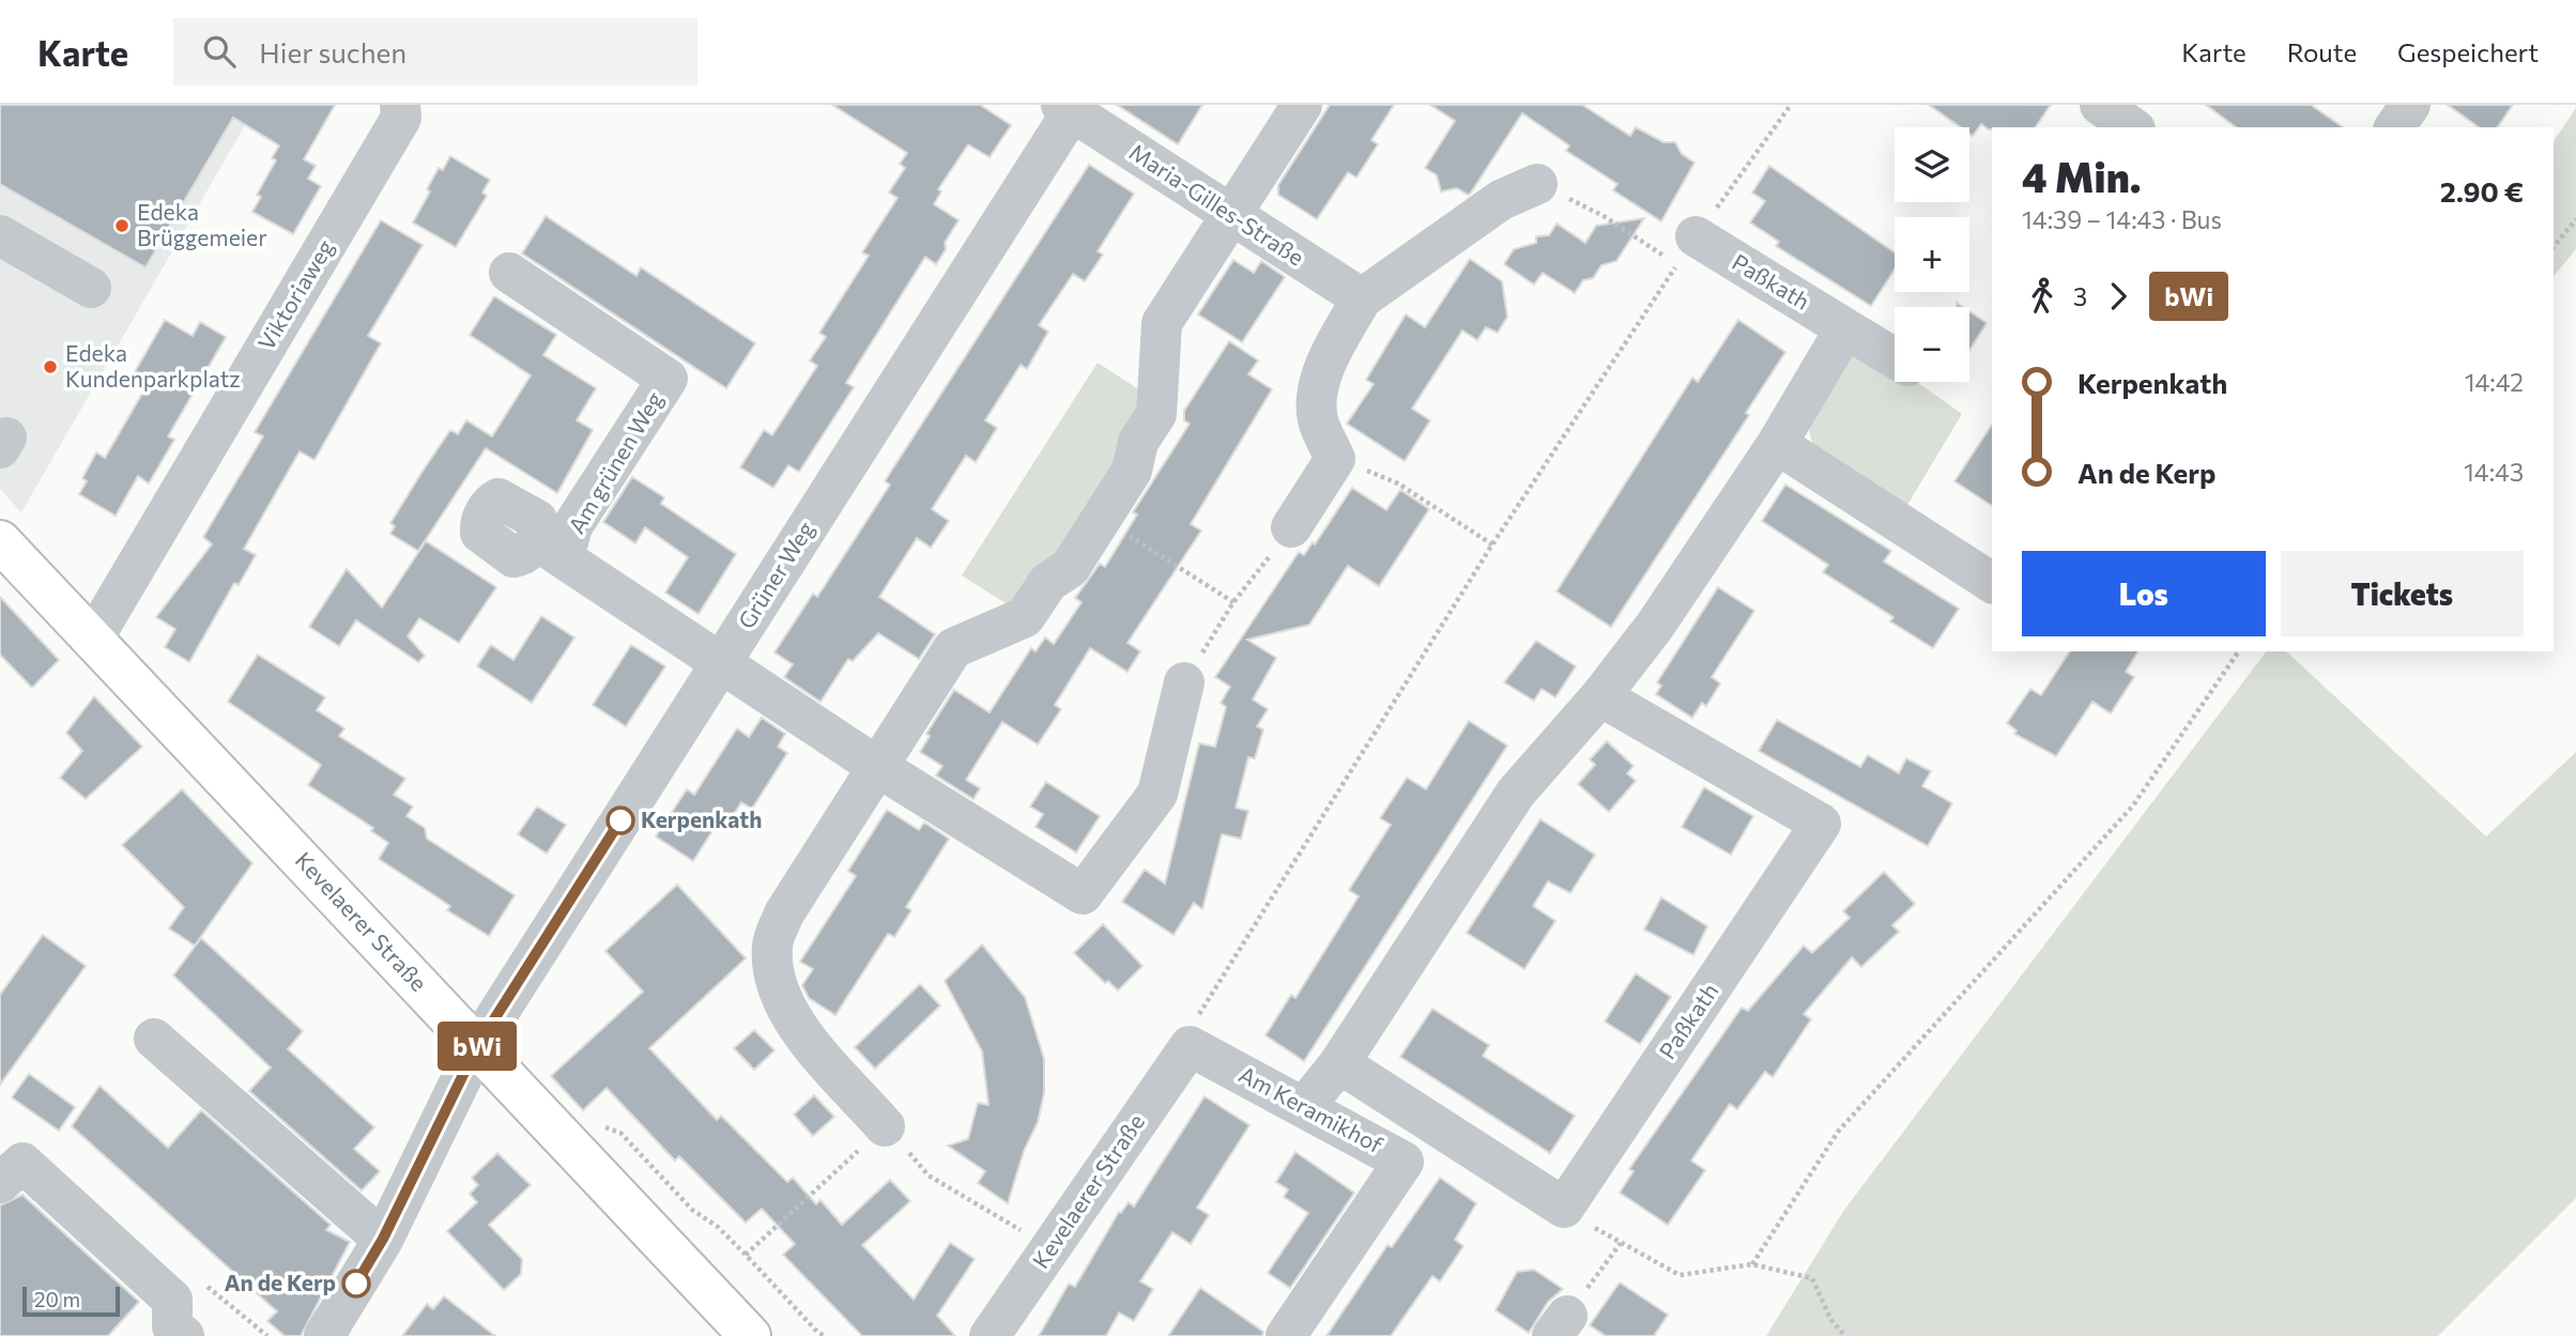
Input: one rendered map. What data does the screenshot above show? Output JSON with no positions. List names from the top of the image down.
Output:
{
  "streets": {
    "main road": ["Kevelaerer Straße"],
    "street": [
      "Maria-Gilles-Straße",
      "Paßkath",
      "Viktoriaweg",
      "Am grünen Weg",
      "Grüner Weg",
      "Am Keramikhof"
    ]
  },
  "crossings": [
    ["Maria-Gilles-Straße", "Grüner Weg"],
    ["Viktoriaweg", "Kevelaerer Straße"],
    ["Am grünen Weg", "Grüner Weg"],
    ["Grüner Weg", "Kevelaerer Straße"],
    ["Kevelaerer Straße", "Am Keramikhof"]
  ],
  "places": [
    "Edeka Brüggemeier",
    "Edeka Kundenparkplatz",
    "Kerpenkath",
    "An de Kerp"
  ],
  "lines": ["bus line bWi"],
  "scale_bar": "20 m",
  "page": {
    "header": "Karte",
    "search": "Hier suchen",
    "nav": ["Karte", "Route", "Gespeichert"],
    "on_map": "bWi",
    "map_buttons": ["+", "−"],
    "heading": ["4 Min.", "14:39 – 14:43 · Bus", "2.90 €"],
    "legs": ["3", "bWi"],
    "list": [
      {
        "name": "Kerpenkath",
        "value": "14:42"
      },
      {
        "name": "An de Kerp",
        "value": "14:43"
      }
    ],
    "buttons": ["Los", "Tickets"],
    "scale": "20 m"
  }
}
